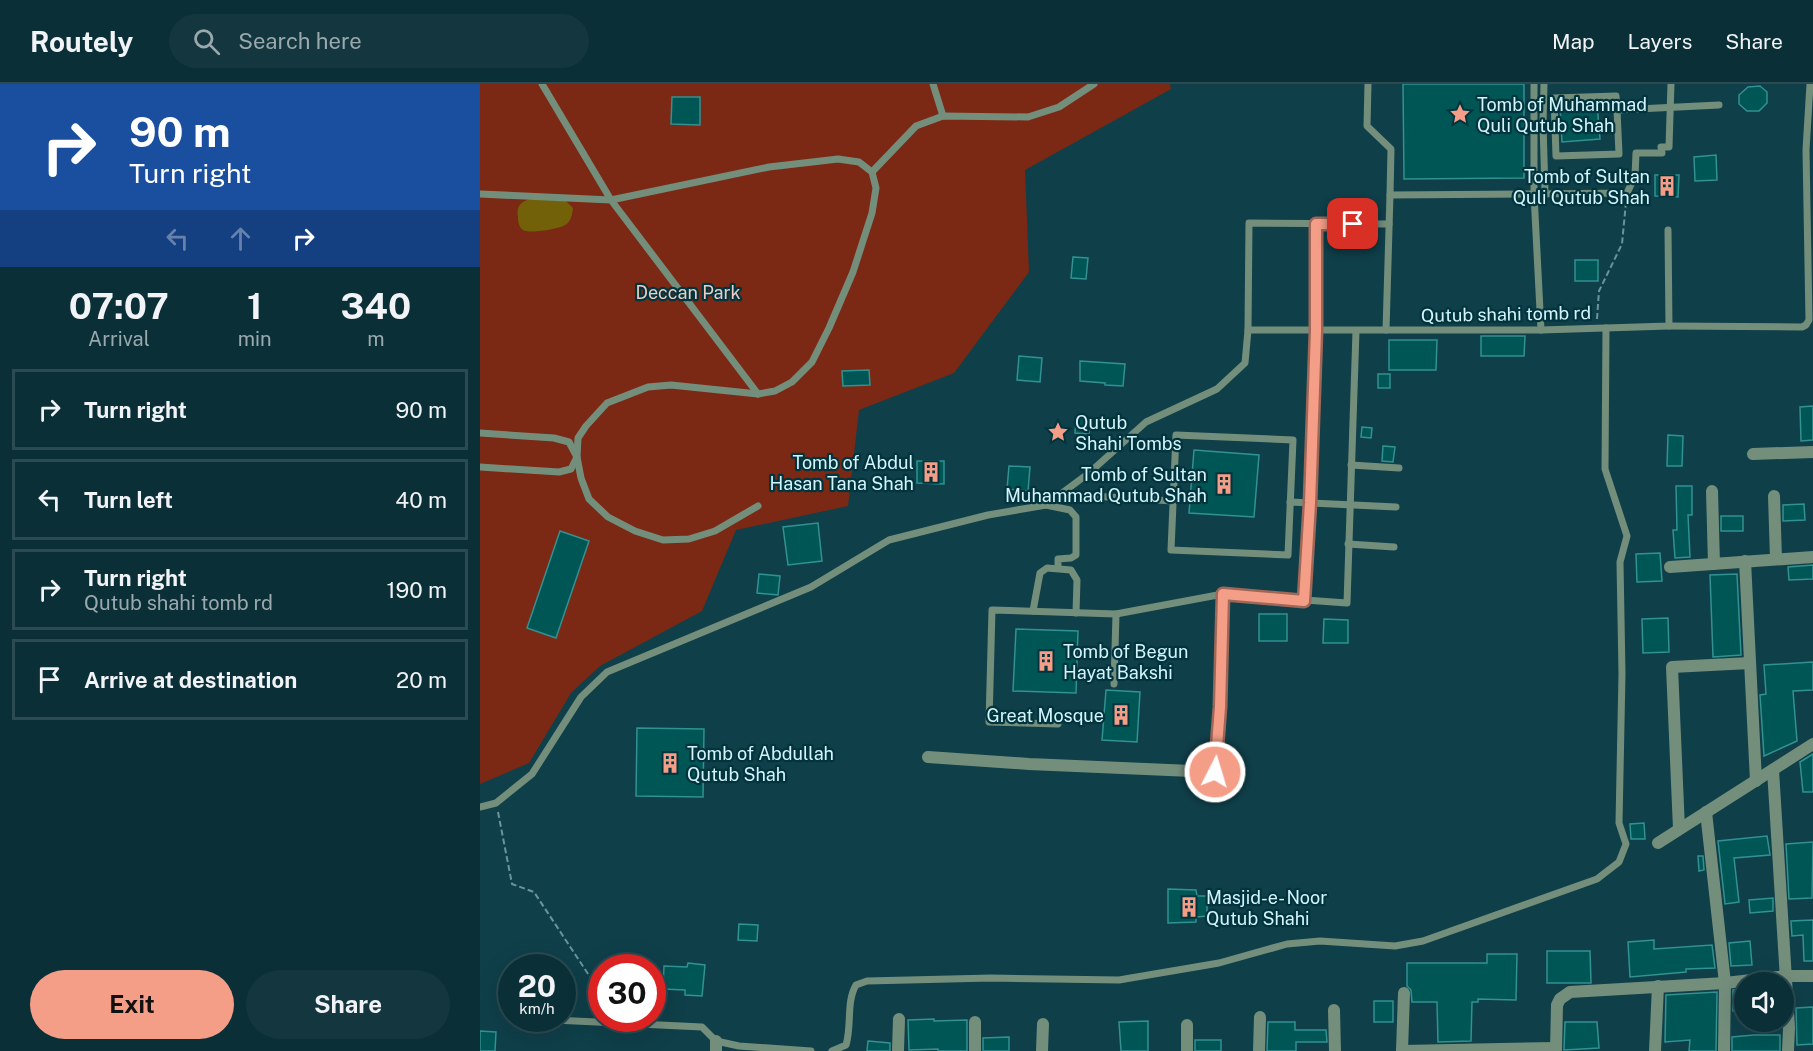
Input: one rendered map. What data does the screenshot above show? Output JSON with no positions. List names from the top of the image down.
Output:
{
  "streets": {
    "lane": ["Qutub shahi tomb rd"]
  },
  "parks": ["Deccan Park"],
  "places": {
    "place": ["Tomb of Muhammad Quli Qutub Shah", "Qutub Shahi Tombs"],
    "building": [
      "Tomb of Sultan Quli Qutub Shah",
      "Tomb of Abdul Hasan Tana Shah",
      "Tomb of Sultan Muhammad Qutub Shah",
      "Tomb of Begun Hayat Bakshi",
      "Great Mosque",
      "Tomb of Abdullah Qutub Shah",
      "Masjid-e- Noor Qutub Shahi"
    ]
  },
  "page": {
    "header": "Routely",
    "search": "Search here",
    "nav": ["Map", "Layers", "Share"],
    "turn": ["90 m", "Turn right"],
    "eta": [
      "07:07",
      "Arrival",
      "1",
      "min",
      "340",
      "m"
    ],
    "list": [
      {
        "name": "Turn right",
        "value": "90 m"
      },
      {
        "name": "Turn left",
        "value": "40 m"
      },
      {
        "name": "Turn right",
        "note": "Qutub shahi tomb rd",
        "value": "190 m"
      },
      {
        "name": "Arrive at destination",
        "value": "20 m"
      }
    ],
    "speed": "20 km/h",
    "limit": "30",
    "buttons": ["Exit", "Share"]
  }
}
